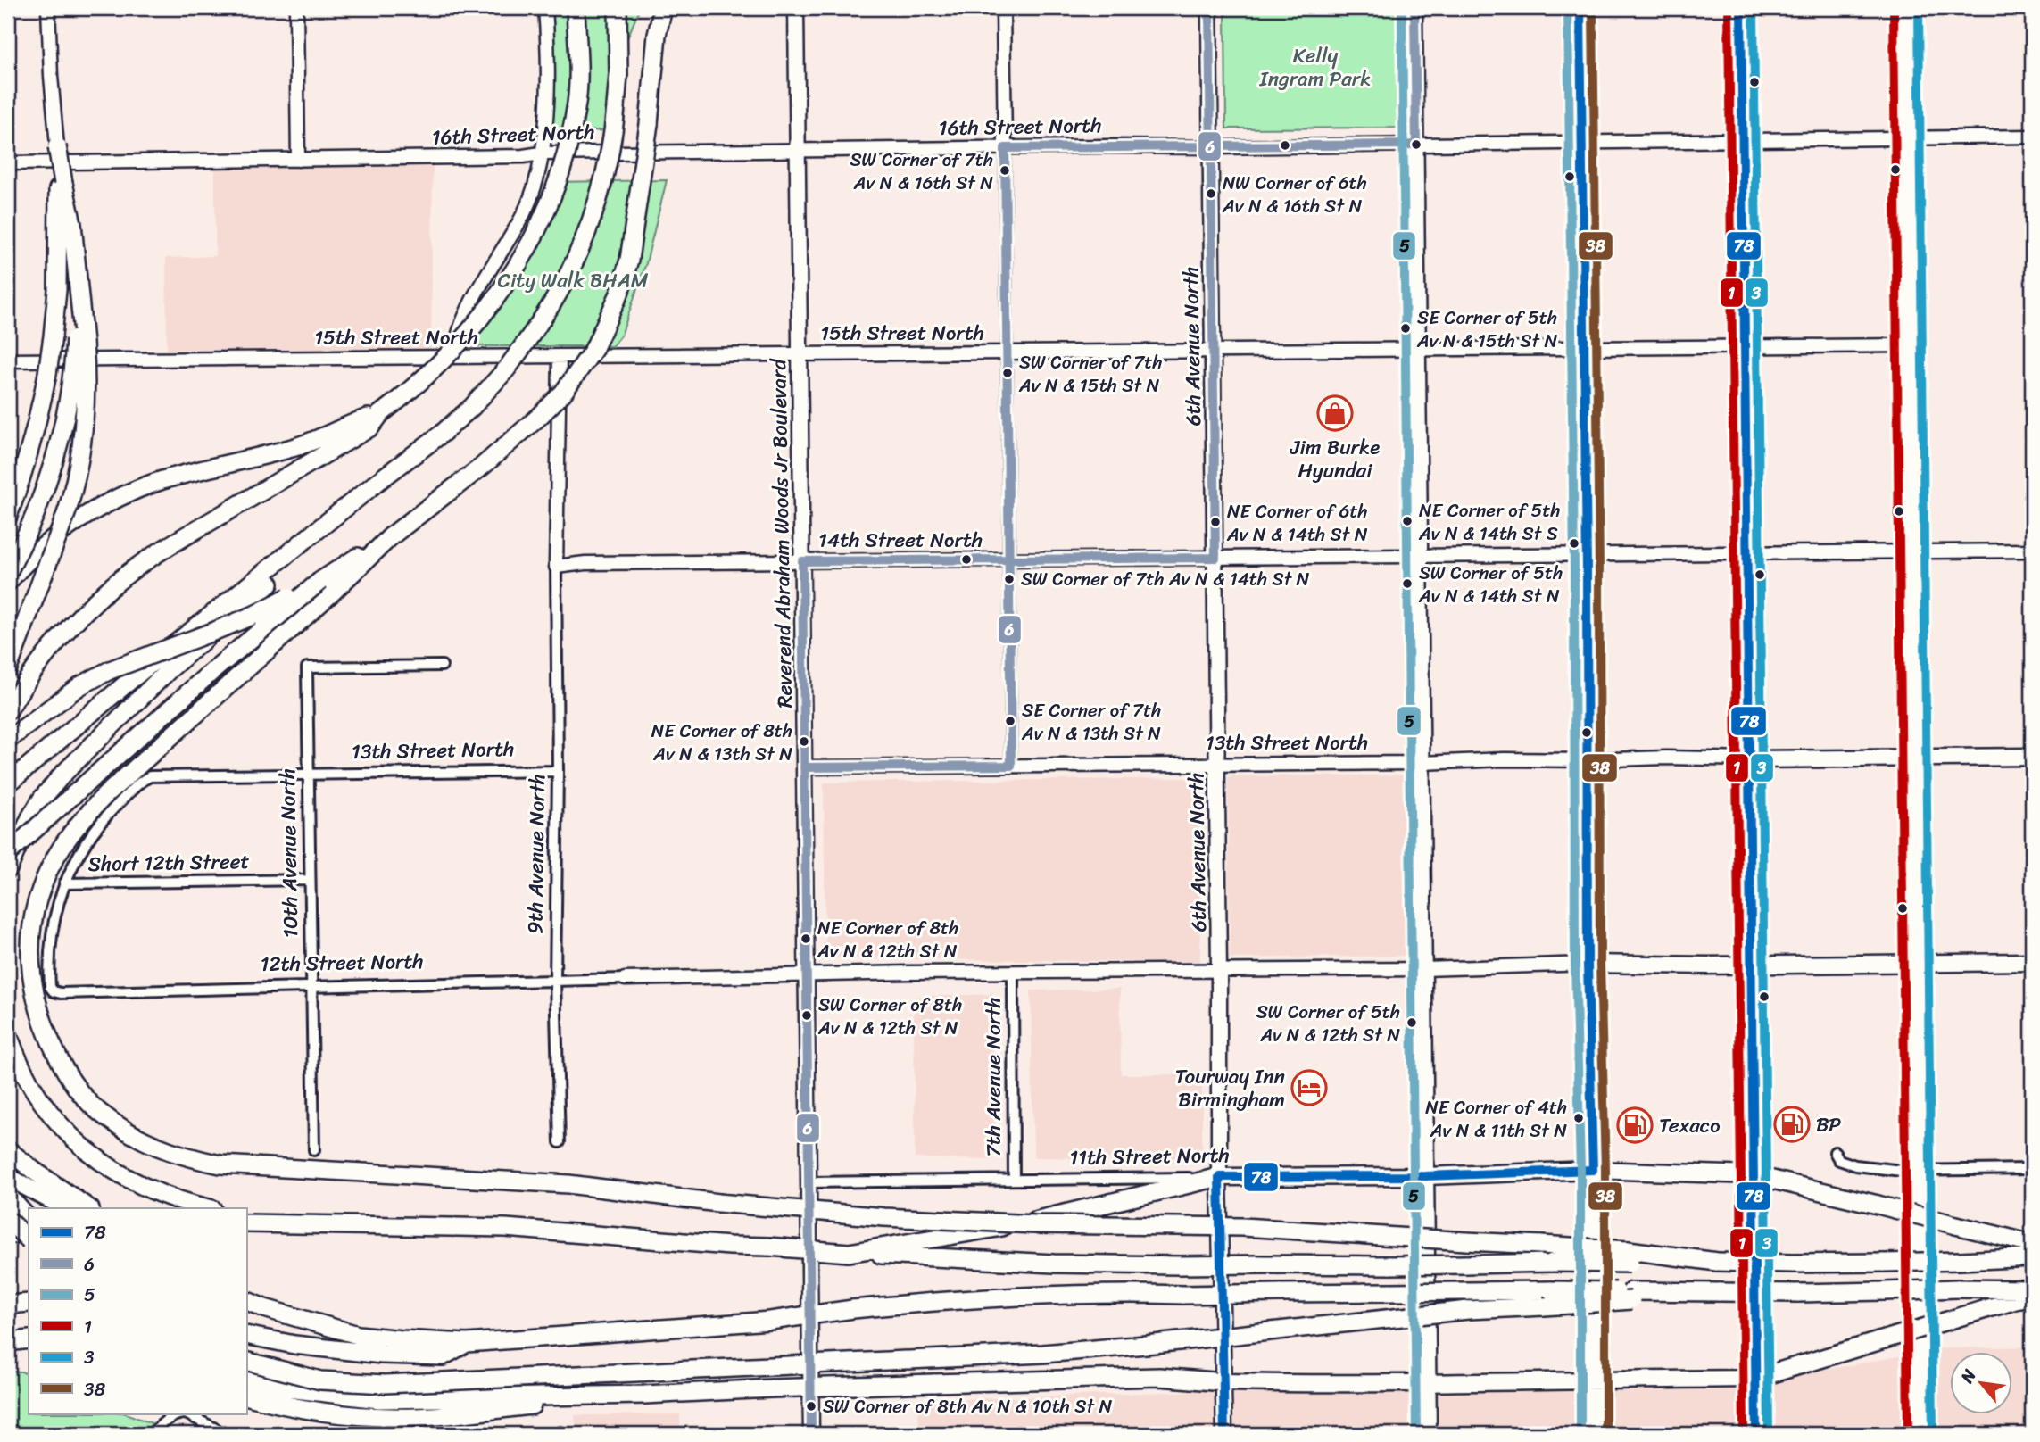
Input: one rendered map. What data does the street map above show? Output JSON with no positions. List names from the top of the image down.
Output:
{
  "streets": {
    "main road": [
      "6th Avenue North",
      "Reverend Abraham Woods Jr Boulevard",
      "13th Street North",
      "11th Street North"
    ],
    "street": [
      "16th Street North",
      "15th Street North",
      "14th Street North",
      "10th Avenue North",
      "9th Avenue North",
      "Short 12th Street",
      "12th Street North",
      "7th Avenue North"
    ]
  },
  "crossings": [
    ["16th Street North", "6th Avenue North"],
    ["16th Street North", "Reverend Abraham Woods Jr Boulevard"],
    ["15th Street North", "6th Avenue North"],
    ["15th Street North", "Reverend Abraham Woods Jr Boulevard"],
    ["6th Avenue North", "14th Street North"],
    ["6th Avenue North", "13th Street North"],
    ["6th Avenue North", "11th Street North"],
    ["Reverend Abraham Woods Jr Boulevard", "14th Street North"],
    ["Reverend Abraham Woods Jr Boulevard", "13th Street North"],
    ["Reverend Abraham Woods Jr Boulevard", "11th Street North"],
    ["14th Street North", "9th Avenue North"],
    ["13th Street North", "10th Avenue North"],
    ["13th Street North", "9th Avenue North"],
    ["13th Street North", "Short 12th Street"],
    ["13th Street North", "12th Street North"],
    ["10th Avenue North", "Short 12th Street"],
    ["10th Avenue North", "12th Street North"],
    ["9th Avenue North", "12th Street North"],
    ["7th Avenue North", "11th Street North"]
  ],
  "parks": ["Kelly Ingram Park", "City Walk BHAM"],
  "places": {
    "other": [
      "SW Corner of 7th Av N & 16th St N",
      "NW Corner of 6th Av N & 16th St N",
      "SE Corner of 5th Av N & 15th St N",
      "SW Corner of 7th Av N & 15th St N",
      "NE Corner of 5th Av N & 14th St S",
      "NE Corner of 6th Av N & 14th St N",
      "SW Corner of 7th Av N & 14th St N",
      "SW Corner of 5th Av N & 14th St N",
      "SE Corner of 7th Av N & 13th St N",
      "NE Corner of 8th Av N & 13th St N",
      "NE Corner of 8th Av N & 12th St N",
      "SW Corner of 8th Av N & 12th St N",
      "SW Corner of 5th Av N & 12th St N",
      "NE Corner of 4th Av N & 11th St N",
      "SW Corner of 8th Av N & 10th St N"
    ],
    "shop": ["Jim Burke Hyundai"],
    "hotel": ["Tourway Inn Birmingham"],
    "fuel station": ["BP", "Texaco"]
  },
  "lines": [
    "transit line 78",
    "transit line 6",
    "transit line 5",
    "transit line 1",
    "transit line 3",
    "transit line 38"
  ],
  "legend": [
    "78",
    "6",
    "5",
    "1",
    "3",
    "38"
  ],
  "north": "top left"
}
